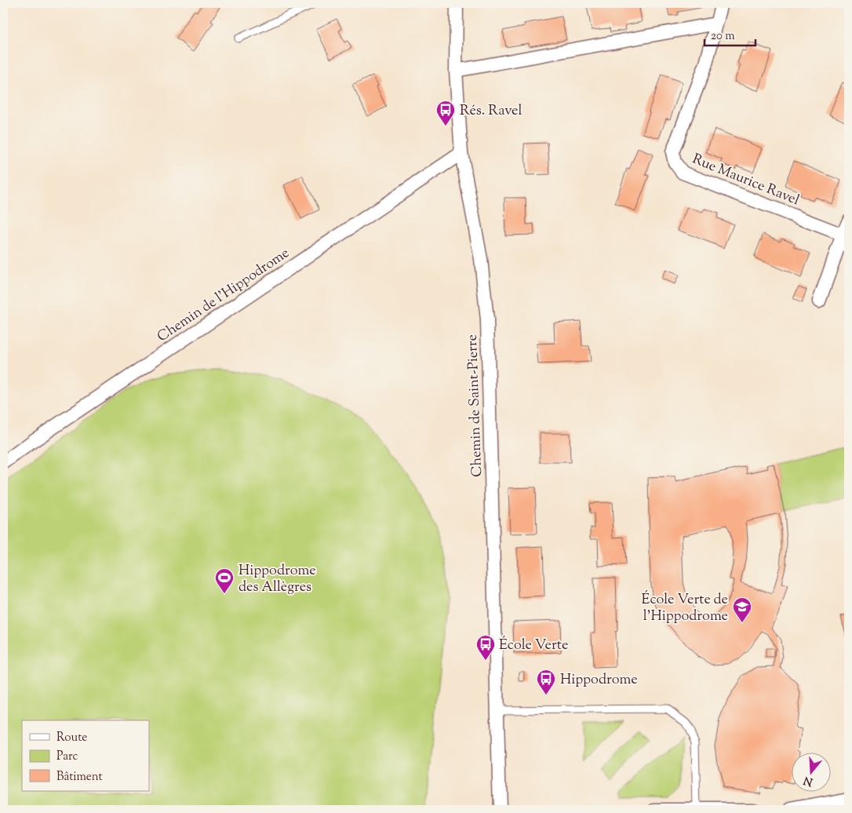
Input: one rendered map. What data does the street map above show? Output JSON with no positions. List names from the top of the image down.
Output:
{
  "streets": {
    "street": ["Rue Maurice Ravel", "Chemin de l'Hippodrome", "Chemin de Saint-Pierre"]
  },
  "crossings": [
    ["Chemin de l'Hippodrome", "Chemin de Saint-Pierre"]
  ],
  "places": {
    "bus stop": ["Rés. Ravel", "École Verte", "Hippodrome"],
    "sports": ["Hippodrome des Allègres"],
    "school or university": ["École Verte de l'Hippodrome"]
  },
  "legend": ["Route", "Parc", "Bâtiment"],
  "scale_bar": "20 m",
  "north": "bottom"
}
